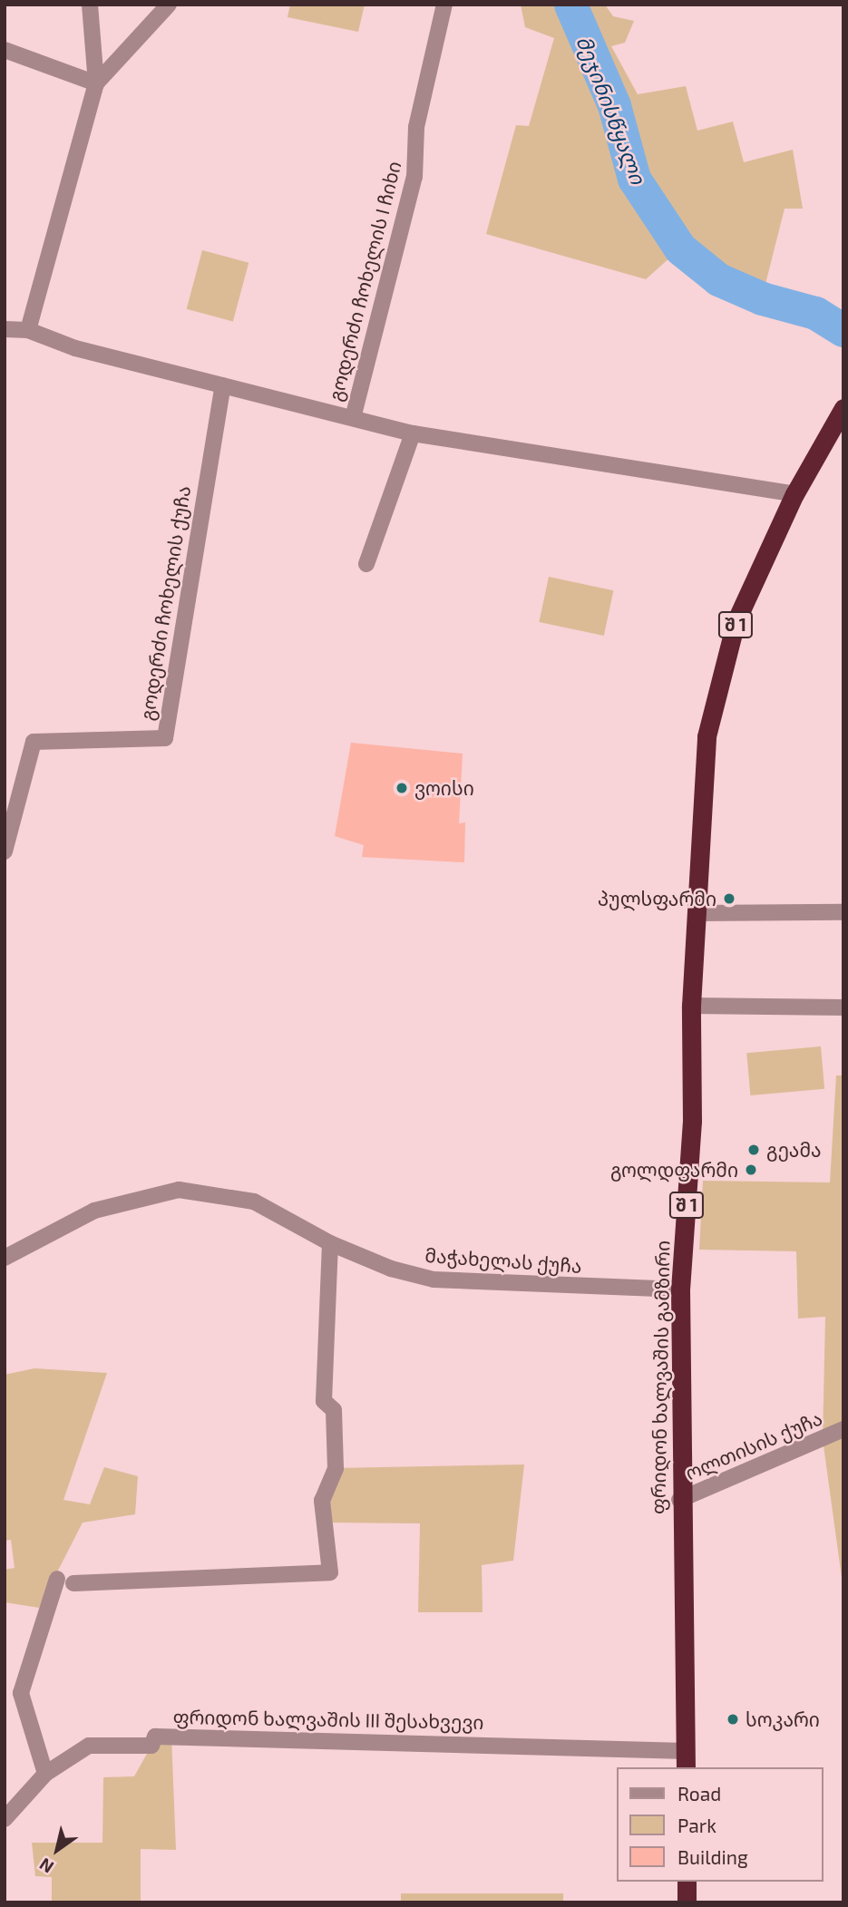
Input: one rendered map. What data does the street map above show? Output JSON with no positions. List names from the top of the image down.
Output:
{
  "streets": {
    "highway": ["შ 1", "ფრიდონ ხალვაშის გამზირი"],
    "street": [
      "გოდერძი ჩოხელის I ჩიხი",
      "გოდერძი ჩოხელის ქუჩა",
      "მაჭახელას ქუჩა",
      "ოლთისის ქუჩა",
      "ფრიდონ ხალვაშის III შესახვევი"
    ]
  },
  "crossings": [
    ["მაჭახელას ქუჩა", "ფრიდონ ხალვაშის გამზირი"],
    ["ფრიდონ ხალვაშის გამზირი", "ოლთისის ქუჩა"],
    ["ფრიდონ ხალვაშის გამზირი", "ფრიდონ ხალვაშის III შესახვევი"]
  ],
  "water": ["მეჯინისწყალი"],
  "places": [
    "ვოისი",
    "პულსფარმი",
    "გეამა",
    "გოლდფარმი",
    "სოკარი"
  ],
  "legend": ["Road", "Park", "Building"],
  "north": "bottom left"
}
